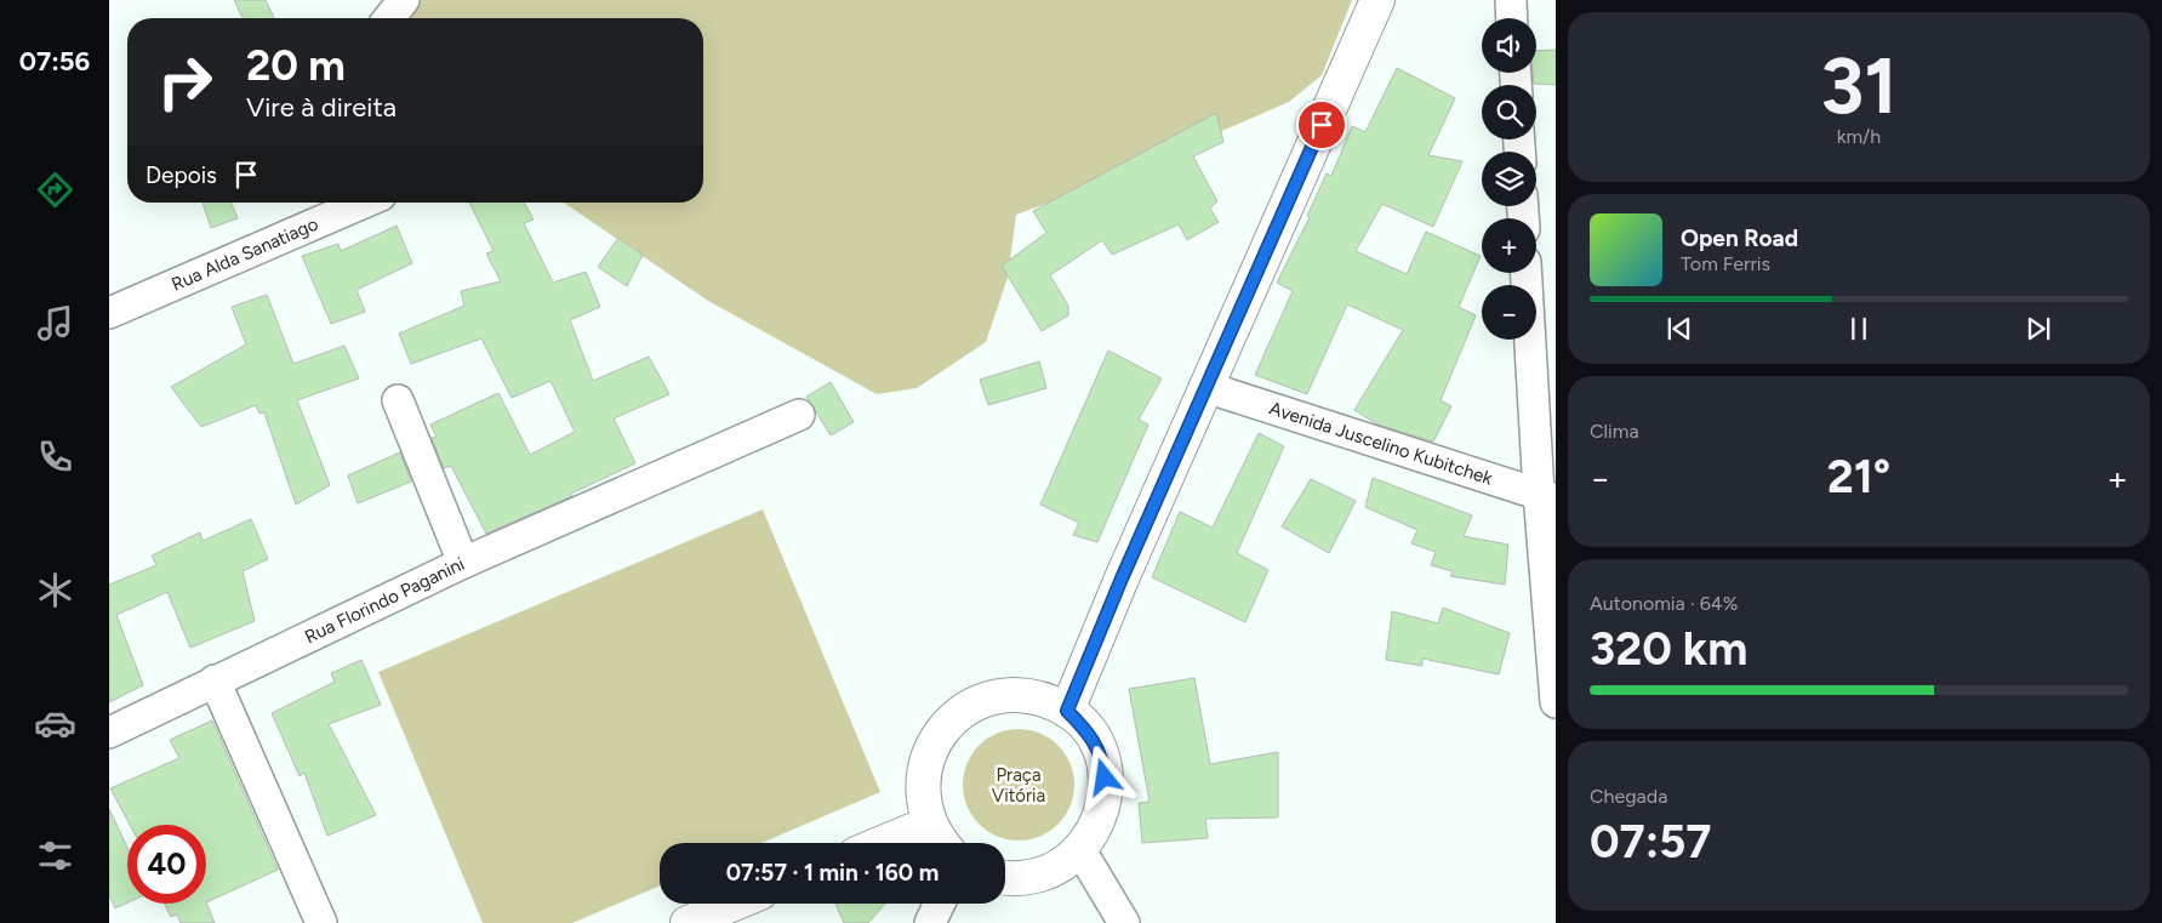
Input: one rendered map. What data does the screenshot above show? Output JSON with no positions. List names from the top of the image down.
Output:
{
  "streets": {
    "street": ["Rua Alda Sanatiago", "Avenida Juscelino Kubitchek", "Rua Florindo Paganini"]
  },
  "parks": ["Praça Vitória"],
  "page": {
    "tabs": "07:56",
    "tile": [
      ["31", "km/h"],
      "Clima",
      ["Autonomia · 64%", "320 km"],
      ["Chegada", "07:57"]
    ],
    "map_buttons": ["+", "−"],
    "turn": ["20 m", "Vire à direita"],
    "then": "Depois",
    "song": ["Open Road", "Tom Ferris"],
    "heat": ["−", "21°", "+"],
    "limit": "40",
    "trip": "07:57 · 1 min · 160 m"
  }
}
